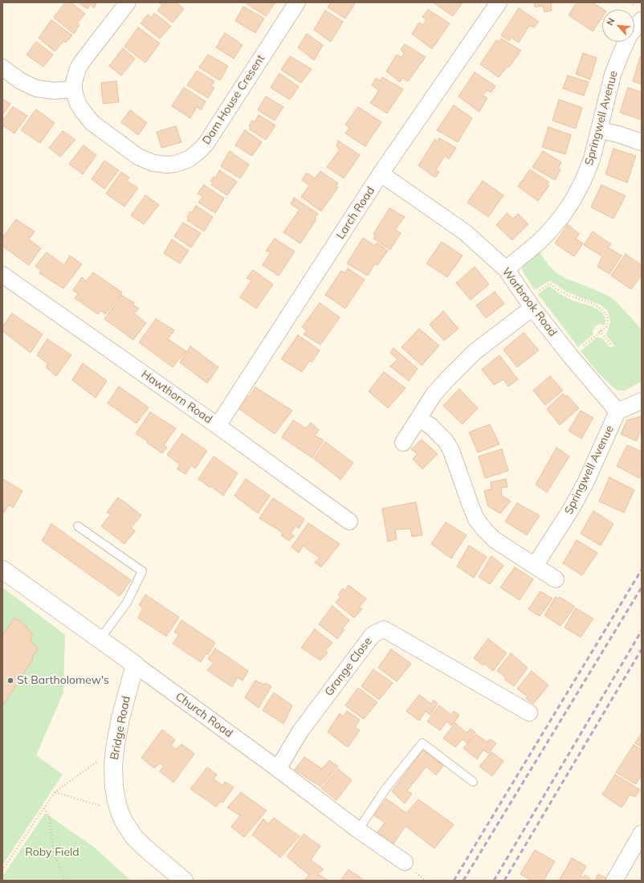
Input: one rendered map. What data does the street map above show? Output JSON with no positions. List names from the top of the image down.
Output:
{
  "streets": {
    "street": [
      "Dam House Cresent",
      "Springwell Avenue",
      "Larch Road",
      "Warbrook Road",
      "Hawthorn Road",
      "Grange Close",
      "Church Road",
      "Bridge Road"
    ]
  },
  "crossings": [
    ["Springwell Avenue", "Warbrook Road"],
    ["Larch Road", "Warbrook Road"],
    ["Larch Road", "Hawthorn Road"],
    ["Grange Close", "Church Road"],
    ["Church Road", "Bridge Road"]
  ],
  "parks": ["Roby Field"],
  "places": ["St Bartholomew's"],
  "north": "top left"
}
